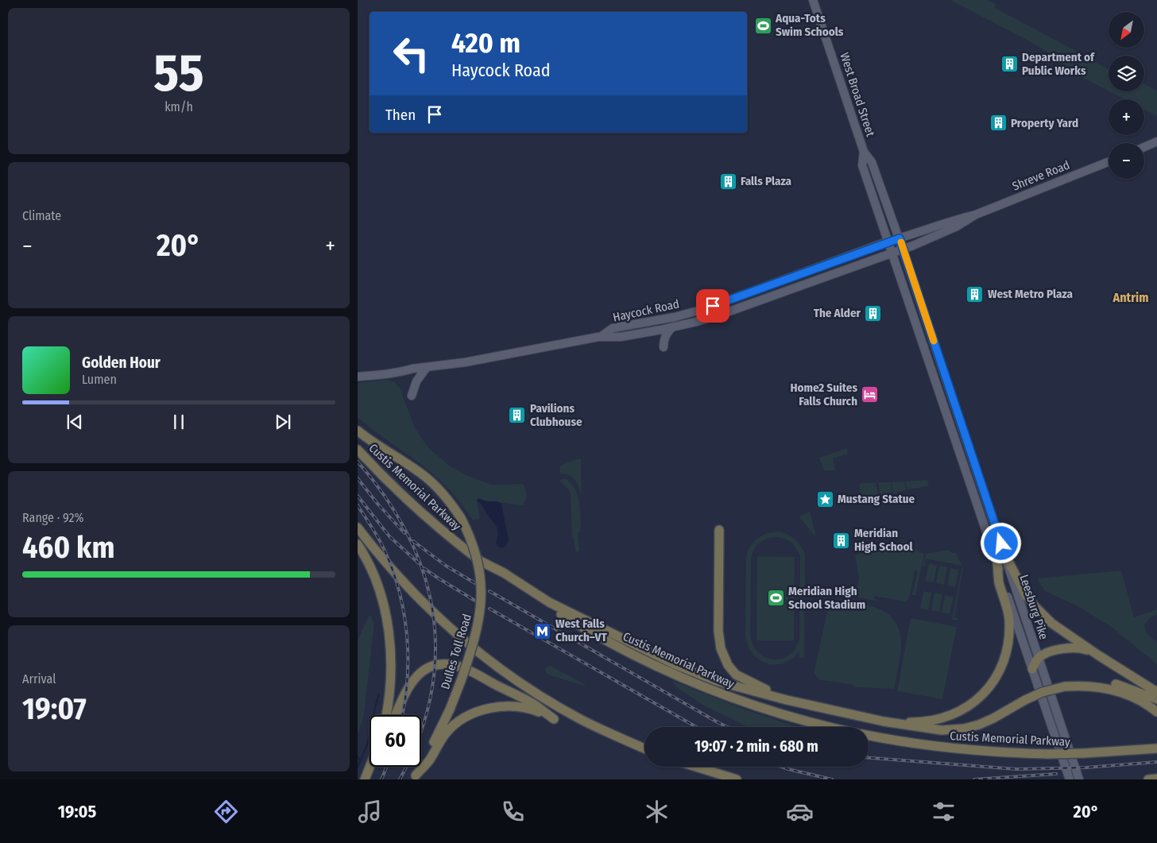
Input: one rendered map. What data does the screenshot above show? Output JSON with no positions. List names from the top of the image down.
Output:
{
  "streets": {
    "highway": ["Custis Memorial Parkway", "Dulles Toll Road"],
    "main road": [
      "West Broad Street",
      "Shreve Road",
      "Haycock Road",
      "Leesburg Pike"
    ]
  },
  "crossings": [
    ["West Broad Street", "Shreve Road"],
    ["West Broad Street", "Haycock Road"],
    ["West Broad Street", "Leesburg Pike"],
    ["Shreve Road", "Haycock Road"],
    ["Shreve Road", "Leesburg Pike"],
    ["Haycock Road", "Leesburg Pike"]
  ],
  "districts": ["Antrim"],
  "places": {
    "sports": ["Aqua-Tots Swim Schools", "Meridian High School Stadium"],
    "building": [
      "Department of Public Works",
      "Property Yard",
      "Falls Plaza",
      "West Metro Plaza",
      "The Alder",
      "Pavilions Clubhouse",
      "Meridian High School"
    ],
    "hotel": ["Home2 Suites Falls Church"],
    "place": ["Mustang Statue"],
    "metro station": ["West Falls Church–VT"]
  },
  "north": "bottom left",
  "page": {
    "tile": [
      ["55", "km/h"],
      "Climate",
      ["Range · 92%", "460 km"],
      ["Arrival", "19:07"]
    ],
    "map_buttons": ["+", "−"],
    "turn": ["420 m", "Haycock Road"],
    "then": "Then",
    "heat": ["−", "20°", "+"],
    "song": ["Golden Hour", "Lumen"],
    "limit": "60",
    "trip": "19:07 · 2 min · 680 m",
    "tabs": ["19:05", "20°"]
  }
}
